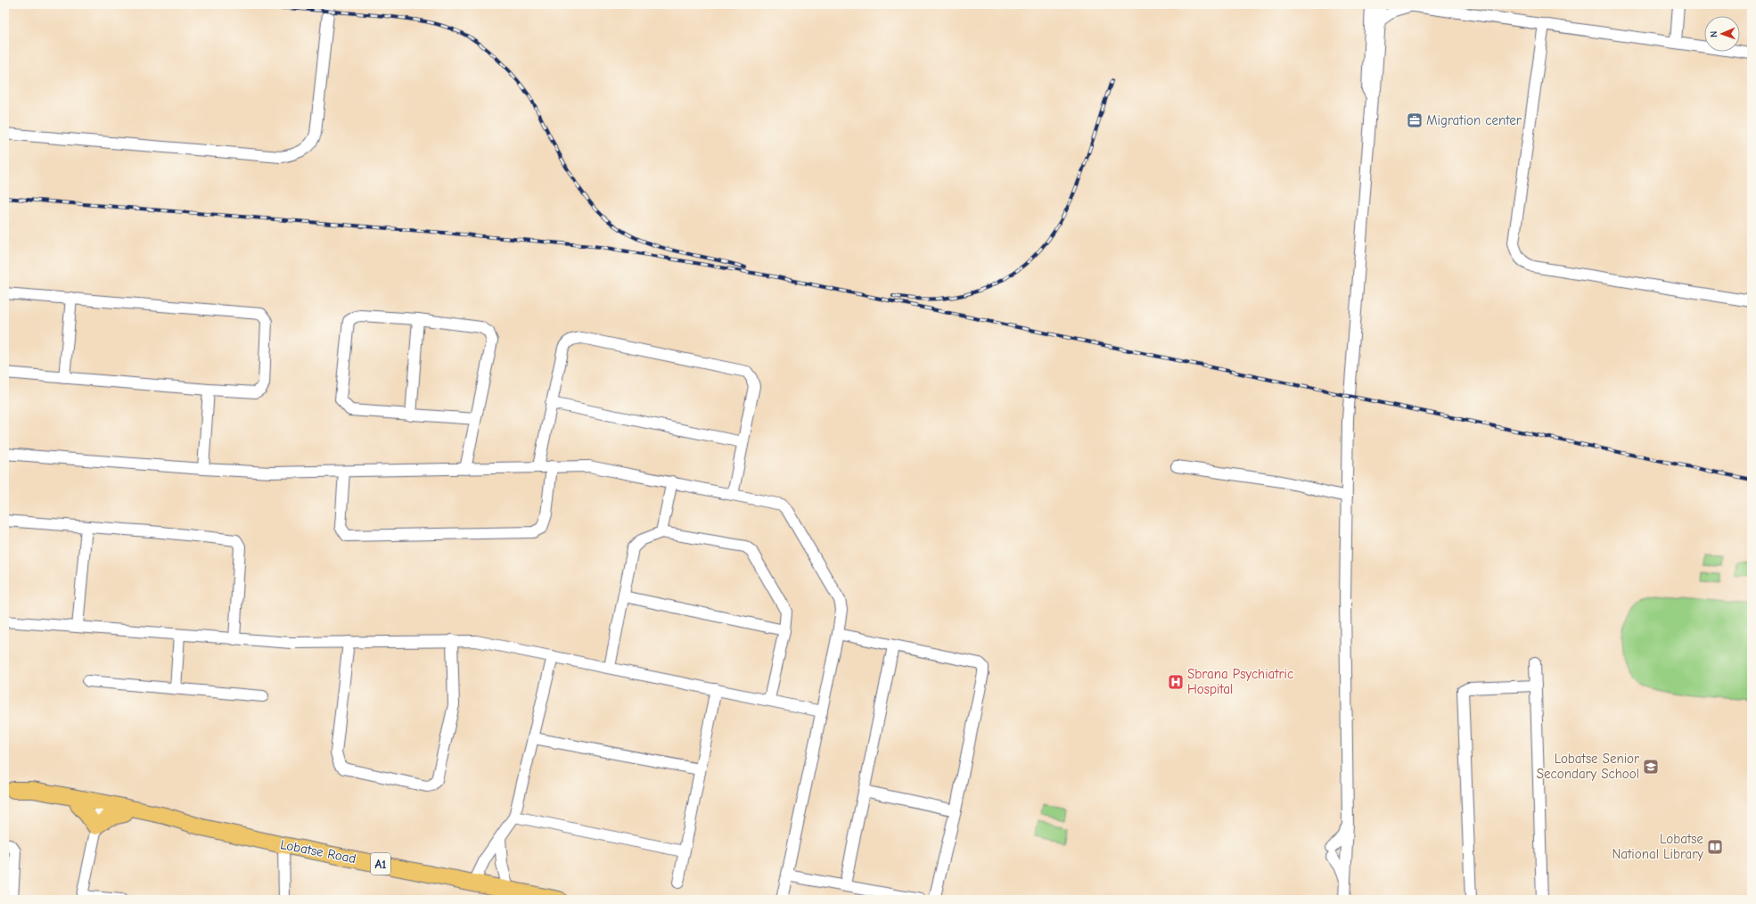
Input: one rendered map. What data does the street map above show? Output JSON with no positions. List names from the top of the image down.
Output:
{
  "streets": {
    "highway": ["Lobatse Road", "A1"]
  },
  "places": {
    "office": ["Migration center"],
    "hospital": ["Sbrana Psychiatric Hospital"],
    "school or university": ["Lobatse Senior Secondary School"],
    "library": ["Lobatse National Library"]
  },
  "north": "left"
}
